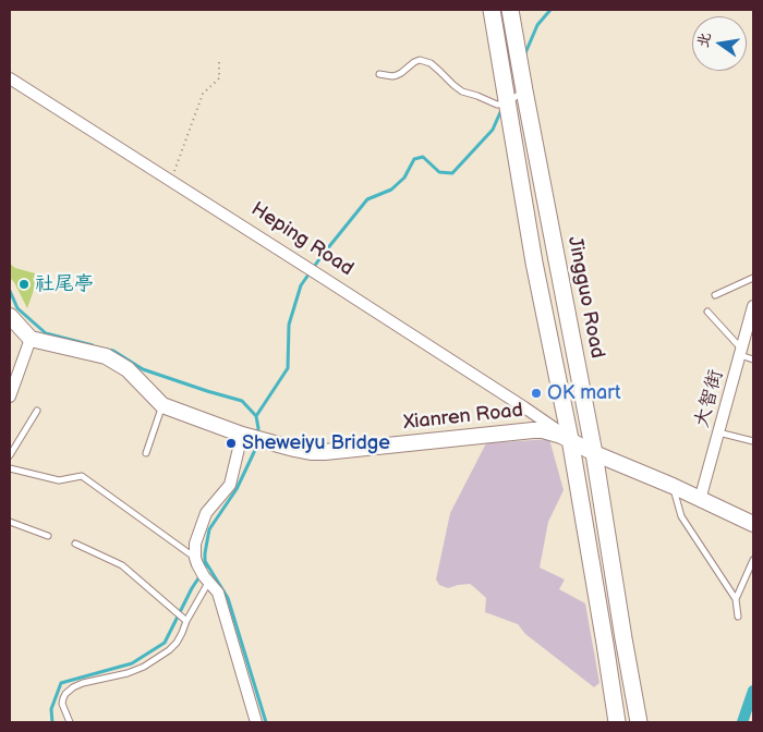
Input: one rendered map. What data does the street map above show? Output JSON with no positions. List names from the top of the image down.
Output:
{
  "streets": {
    "main road": ["Jingguo Road"],
    "street": ["Heping Road", "大智街", "Xianren Road"]
  },
  "crossings": [
    ["Heping Road", "Xianren Road"],
    ["Jingguo Road", "Xianren Road"]
  ],
  "places": ["社尾亭", "OK mart", "Sheweiyu Bridge"],
  "north": "left"
}
